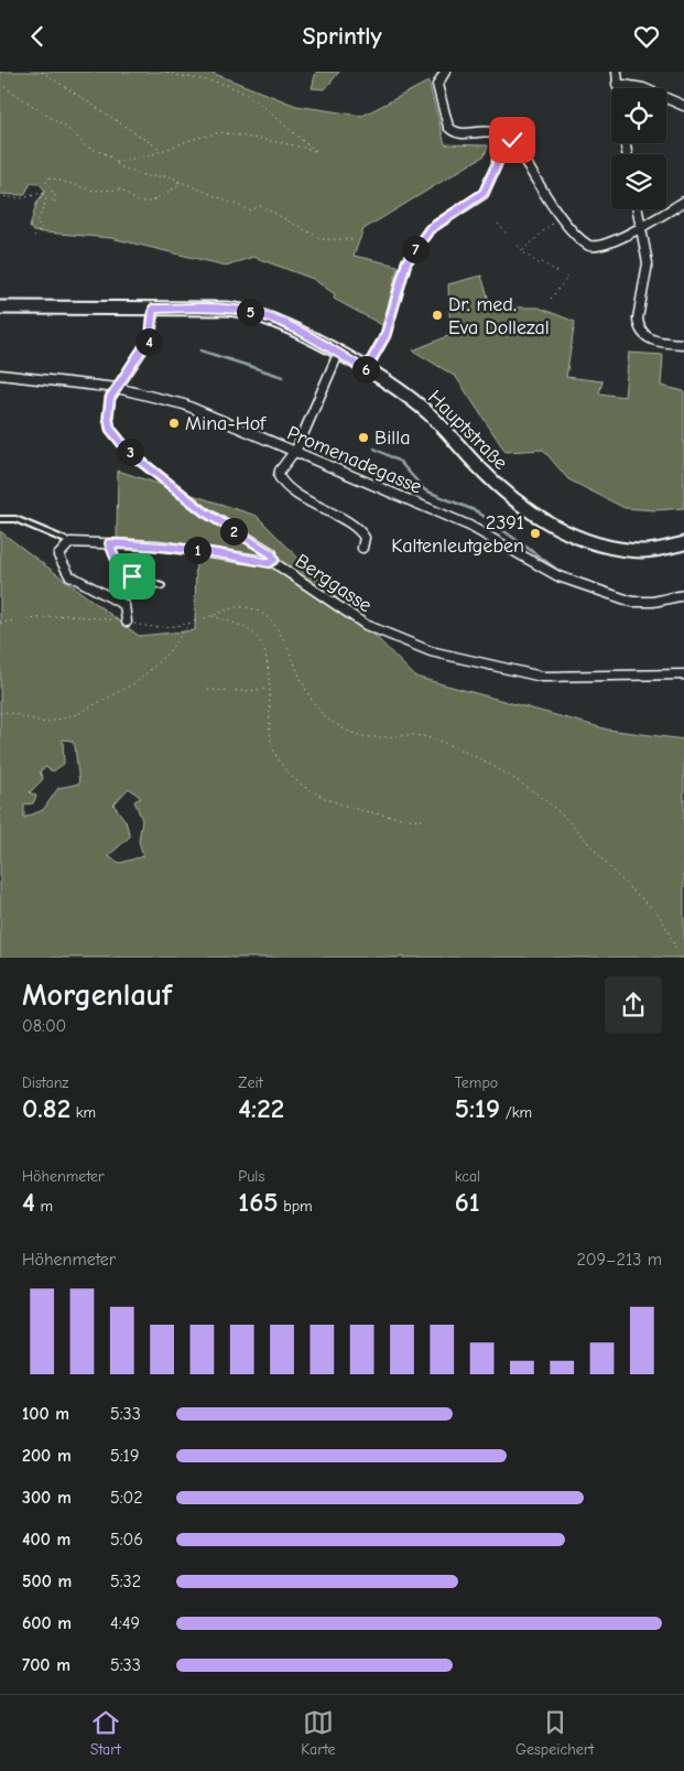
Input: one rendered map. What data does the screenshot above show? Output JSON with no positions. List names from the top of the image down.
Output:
{
  "streets": {
    "main road": ["Hauptstraße"],
    "street": ["Promenadegasse", "Berggasse"]
  },
  "crossings": [
    ["Hauptstraße", "Berggasse"],
    ["Promenadegasse", "Berggasse"]
  ],
  "places": [
    "Dr. med. Eva Dollezal",
    "Mina-Hof",
    "Billa",
    "2391 Kaltenleutgeben"
  ],
  "page": {
    "header": "Sprintly",
    "pins": [
      "7",
      "5",
      "4",
      "6",
      "3",
      "2",
      "1"
    ],
    "heading": ["Morgenlauf", "08:00"],
    "stats": [
      ["Distanz", "0.82 km"],
      ["Zeit", "4:22"],
      ["Tempo", "5:19 /km"],
      ["Höhenmeter", "4 m"],
      ["Puls", "165 bpm"],
      ["kcal", "61"]
    ],
    "chart": ["Höhenmeter", "209–213 m"],
    "list": [
      {
        "name": "100 m",
        "note": "5:33"
      },
      {
        "name": "200 m",
        "note": "5:19"
      },
      {
        "name": "300 m",
        "note": "5:02"
      },
      {
        "name": "400 m",
        "note": "5:06"
      },
      {
        "name": "500 m",
        "note": "5:32"
      },
      {
        "name": "600 m",
        "note": "4:49"
      },
      {
        "name": "700 m",
        "note": "5:33"
      }
    ],
    "tabs": ["Start", "Karte", "Gespeichert"]
  }
}
